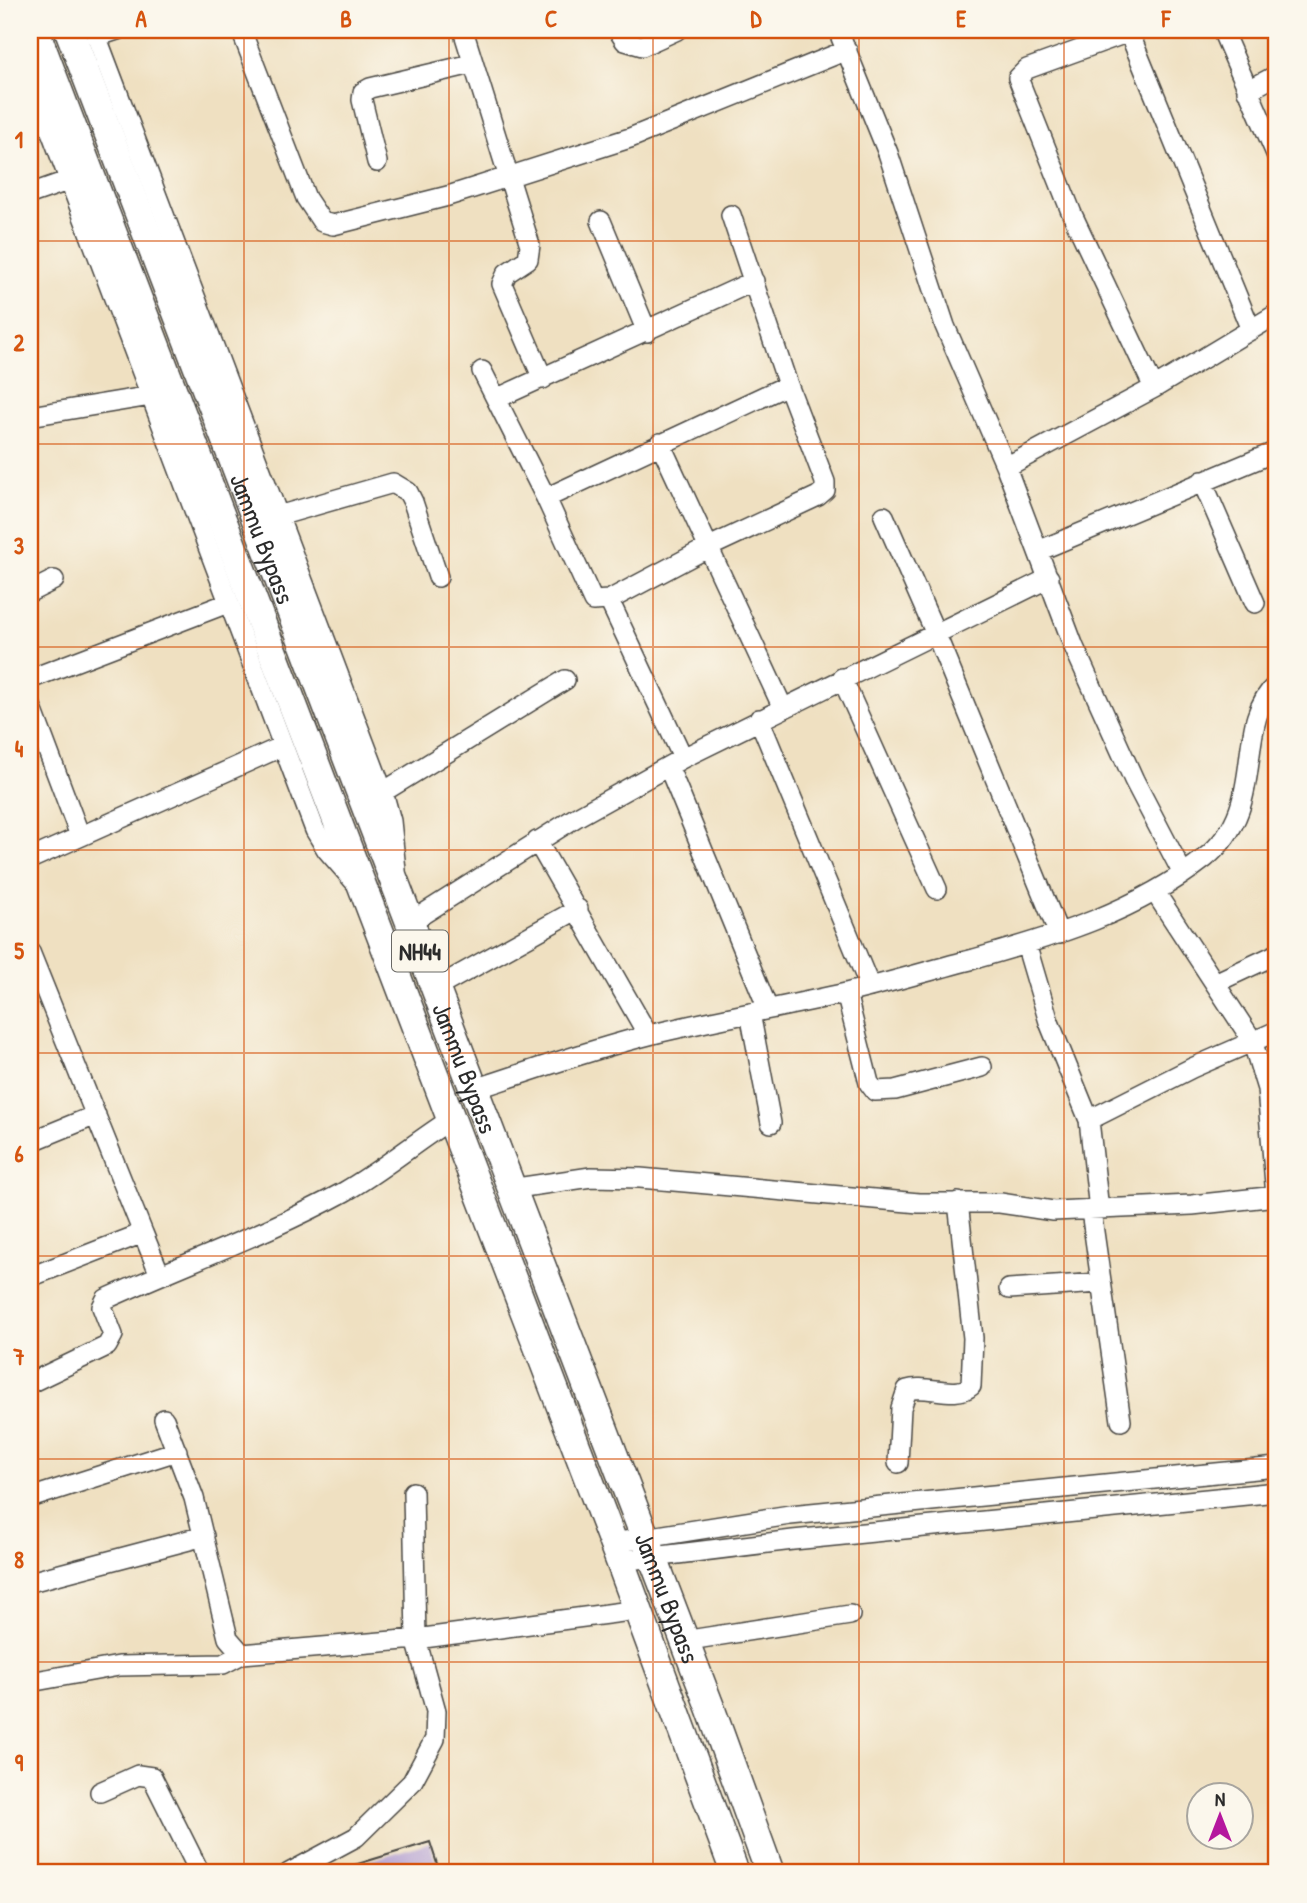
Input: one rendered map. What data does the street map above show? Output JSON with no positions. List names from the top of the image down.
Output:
{
  "streets": {
    "highway": ["Jammu Bypass", "NH44"]
  },
  "north": "top",
  "grid": {
    "columns": [
      "A",
      "B",
      "C",
      "D",
      "E",
      "F"
    ],
    "rows": [
      "1",
      "2",
      "3",
      "4",
      "5",
      "6",
      "7",
      "8",
      "9"
    ]
  }
}
